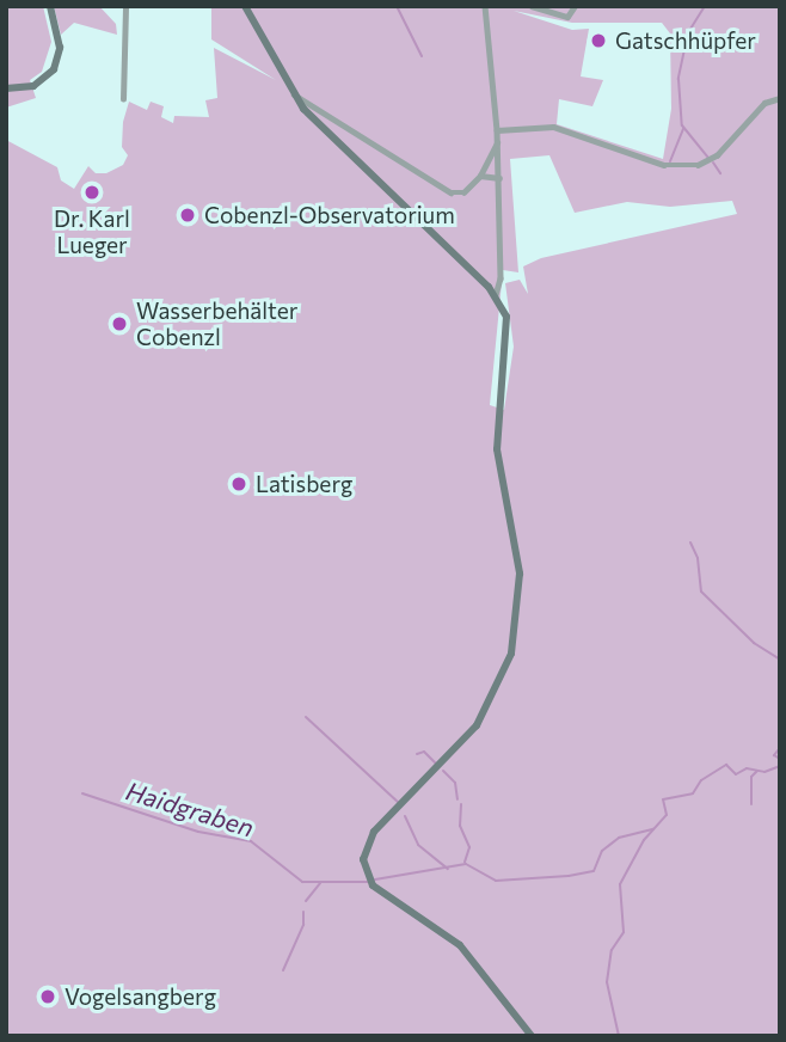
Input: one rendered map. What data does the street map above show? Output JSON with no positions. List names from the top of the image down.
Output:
{
  "water": ["Haidgraben"],
  "places": [
    "Gatschhüpfer",
    "Dr. Karl Lueger",
    "Cobenzl-Observatorium",
    "Wasserbehälter Cobenzl",
    "Latisberg",
    "Vogelsangberg"
  ]
}
